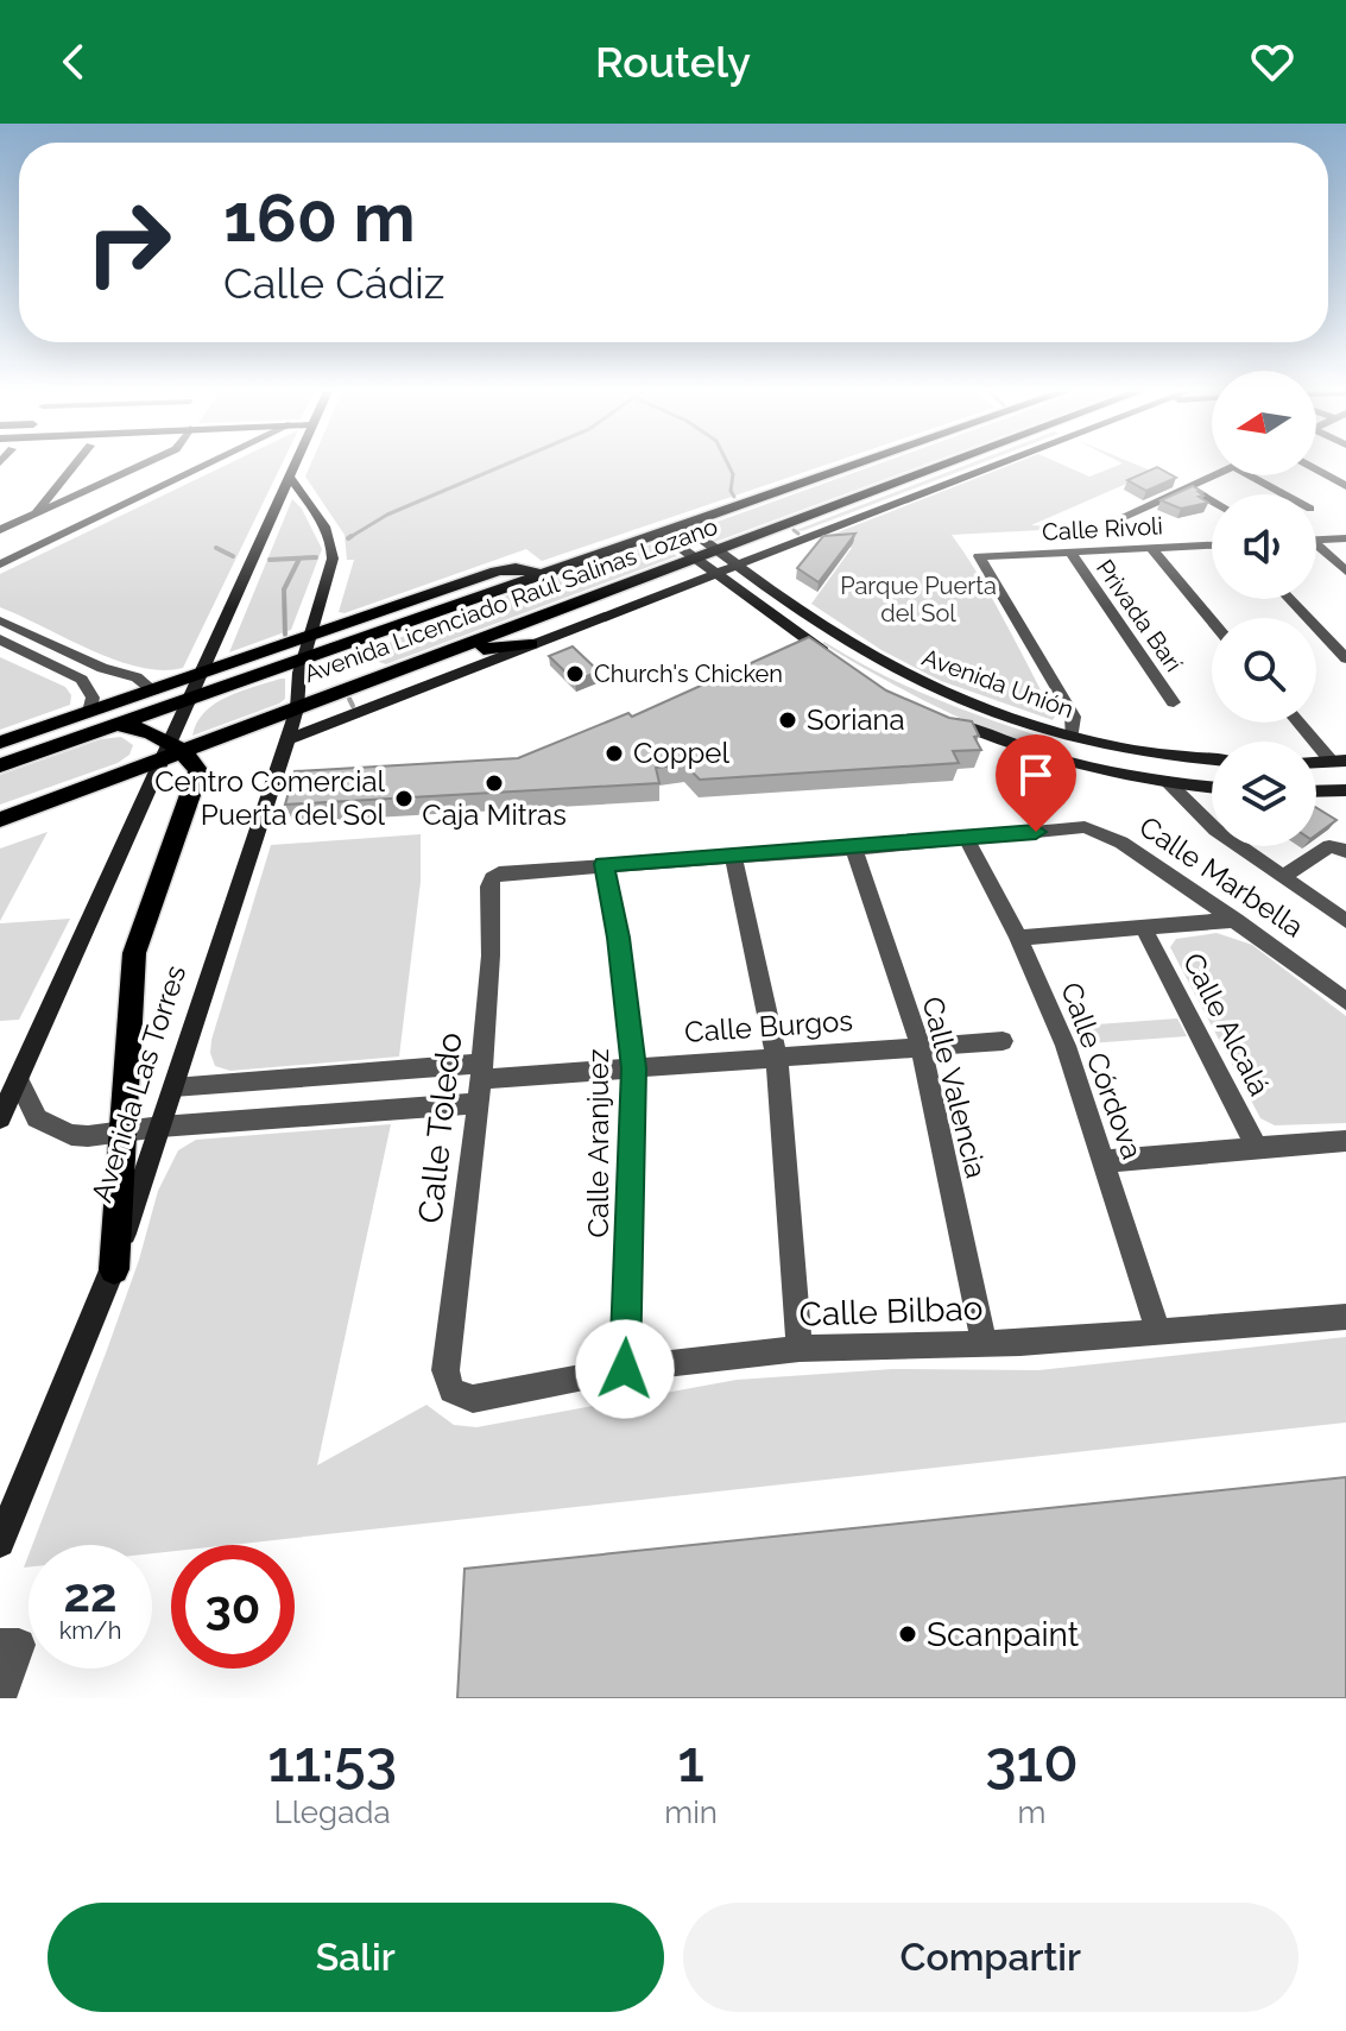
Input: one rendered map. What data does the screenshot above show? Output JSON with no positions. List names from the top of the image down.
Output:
{
  "streets": {
    "main road": ["Avenida Licenciado Raúl Salinas Lozano"],
    "street": [
      "Calle Rivoli",
      "Privada Barí",
      "Avenida Unión",
      "Calle Marbella",
      "Calle Alcalá",
      "Calle Burgos",
      "Calle Córdova",
      "Avenida Las Torres",
      "Calle Valencia",
      "Calle Toledo",
      "Calle Aranjuez",
      "Calle Bilbao"
    ]
  },
  "crossings": [
    ["Calle Rivoli", "Privada Barí"],
    ["Calle Rivoli", "Avenida Unión"],
    ["Avenida Licenciado Raúl Salinas Lozano", "Avenida Unión"],
    ["Avenida Licenciado Raúl Salinas Lozano", "Avenida Las Torres"],
    ["Calle Marbella", "Calle Córdova"],
    ["Calle Burgos", "Avenida Las Torres"],
    ["Calle Burgos", "Calle Valencia"],
    ["Calle Burgos", "Calle Toledo"],
    ["Calle Burgos", "Calle Aranjuez"],
    ["Calle Córdova", "Calle Bilbao"],
    ["Calle Valencia", "Calle Bilbao"],
    ["Calle Toledo", "Calle Aranjuez"],
    ["Calle Toledo", "Calle Bilbao"],
    ["Calle Aranjuez", "Calle Bilbao"]
  ],
  "parks": ["Parque Puerta del Sol"],
  "places": [
    "Church's Chicken",
    "Soriana",
    "Coppel",
    "Caja Mitras",
    "Centro Comercial Puerta del Sol",
    "Scanpaint"
  ],
  "north": "left",
  "page": {
    "header": "Routely",
    "turn": ["160 m", "Calle Cádiz"],
    "speed": "22 km/h",
    "limit": "30",
    "eta": [
      "11:53",
      "Llegada",
      "1",
      "min",
      "310",
      "m"
    ],
    "buttons": ["Salir", "Compartir"]
  }
}
